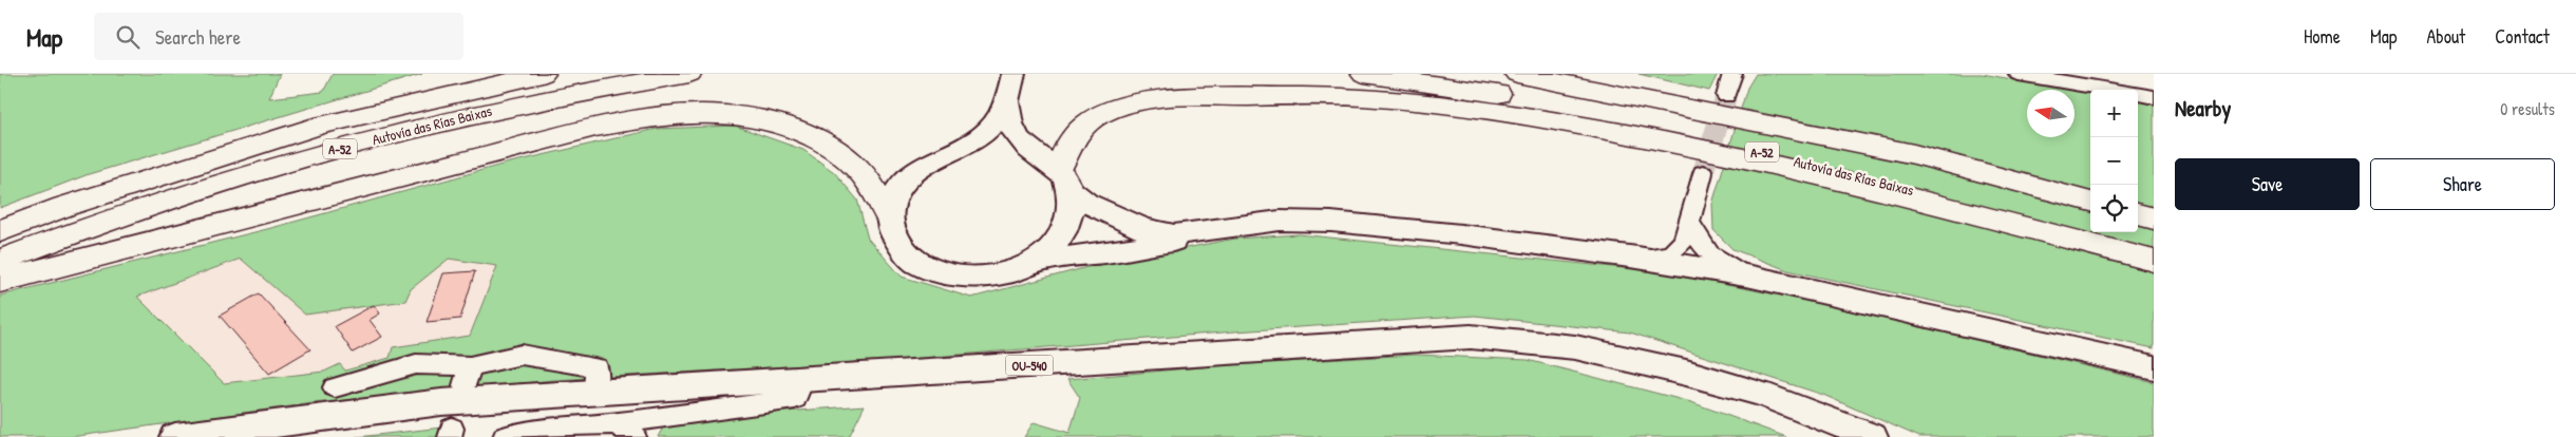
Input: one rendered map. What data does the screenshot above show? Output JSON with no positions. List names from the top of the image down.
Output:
{
  "streets": {
    "highway": ["Autovía das Rías Baixas", "A-52"],
    "main road": ["OU-540"]
  },
  "north": "left",
  "page": {
    "header": "Map",
    "search": "Search here",
    "nav": [
      "Home",
      "Map",
      "About",
      "Contact"
    ],
    "heading": ["Nearby", "0 results"],
    "map_buttons": ["+", "−"],
    "buttons": ["Save", "Share"]
  }
}
